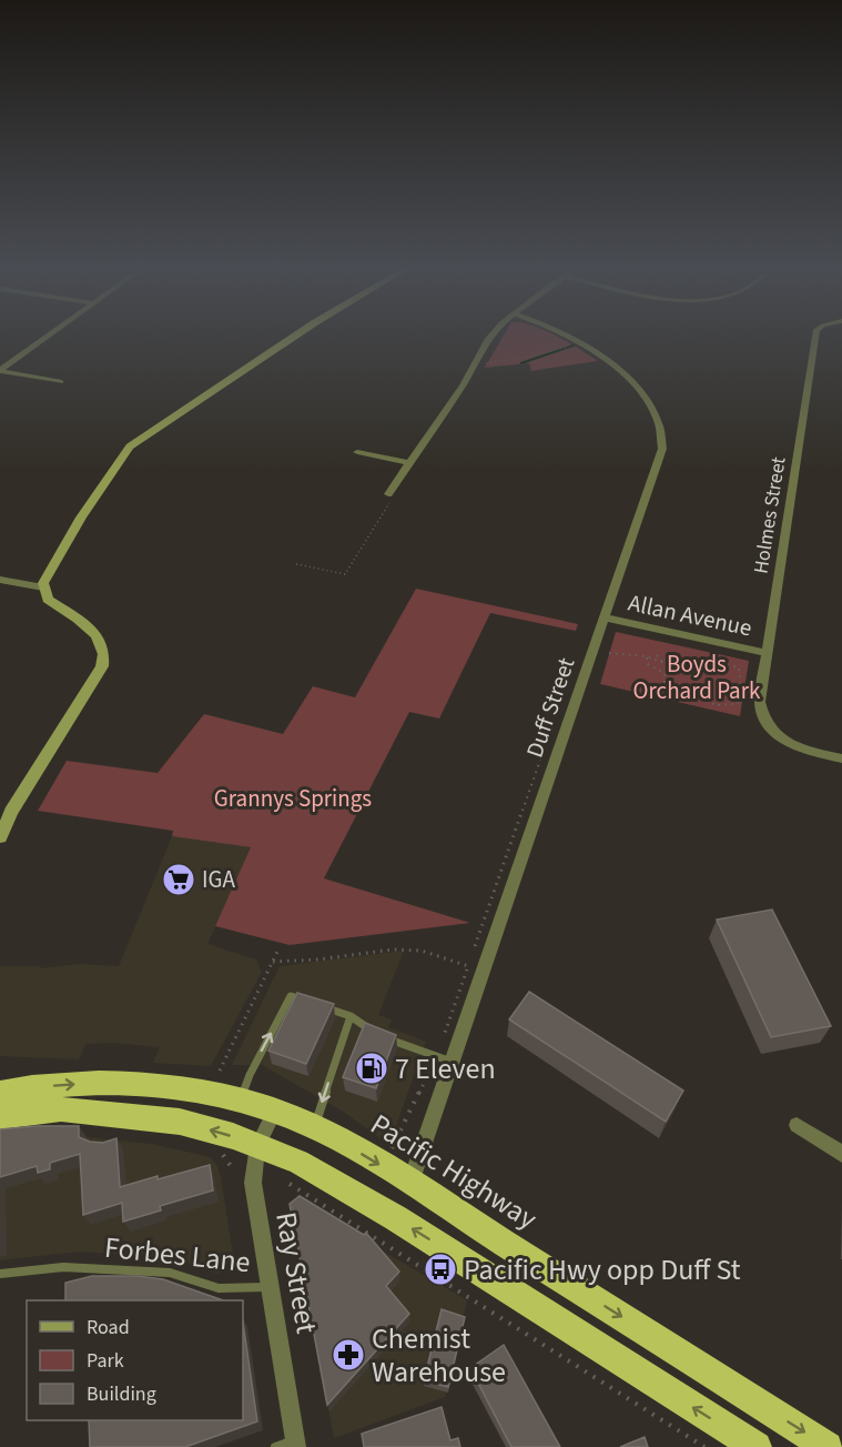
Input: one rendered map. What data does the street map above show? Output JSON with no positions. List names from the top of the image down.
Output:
{
  "streets": {
    "highway": ["Pacific Highway"],
    "street": [
      "Holmes Street",
      "Allan Avenue",
      "Duff Street",
      "Ray Street"
    ],
    "lane": ["Forbes Lane"]
  },
  "crossings": [
    ["Holmes Street", "Allan Avenue"],
    ["Allan Avenue", "Duff Street"],
    ["Duff Street", "Pacific Highway"],
    ["Pacific Highway", "Ray Street"],
    ["Forbes Lane", "Ray Street"]
  ],
  "parks": ["Boyds Orchard Park", "Grannys Springs"],
  "places": {
    "supermarket": ["IGA"],
    "fuel station": ["7 Eleven"],
    "bus stop": ["Pacific Hwy opp Duff St"],
    "pharmacy": ["Chemist Warehouse"]
  },
  "legend": ["Road", "Park", "Building"]
}
